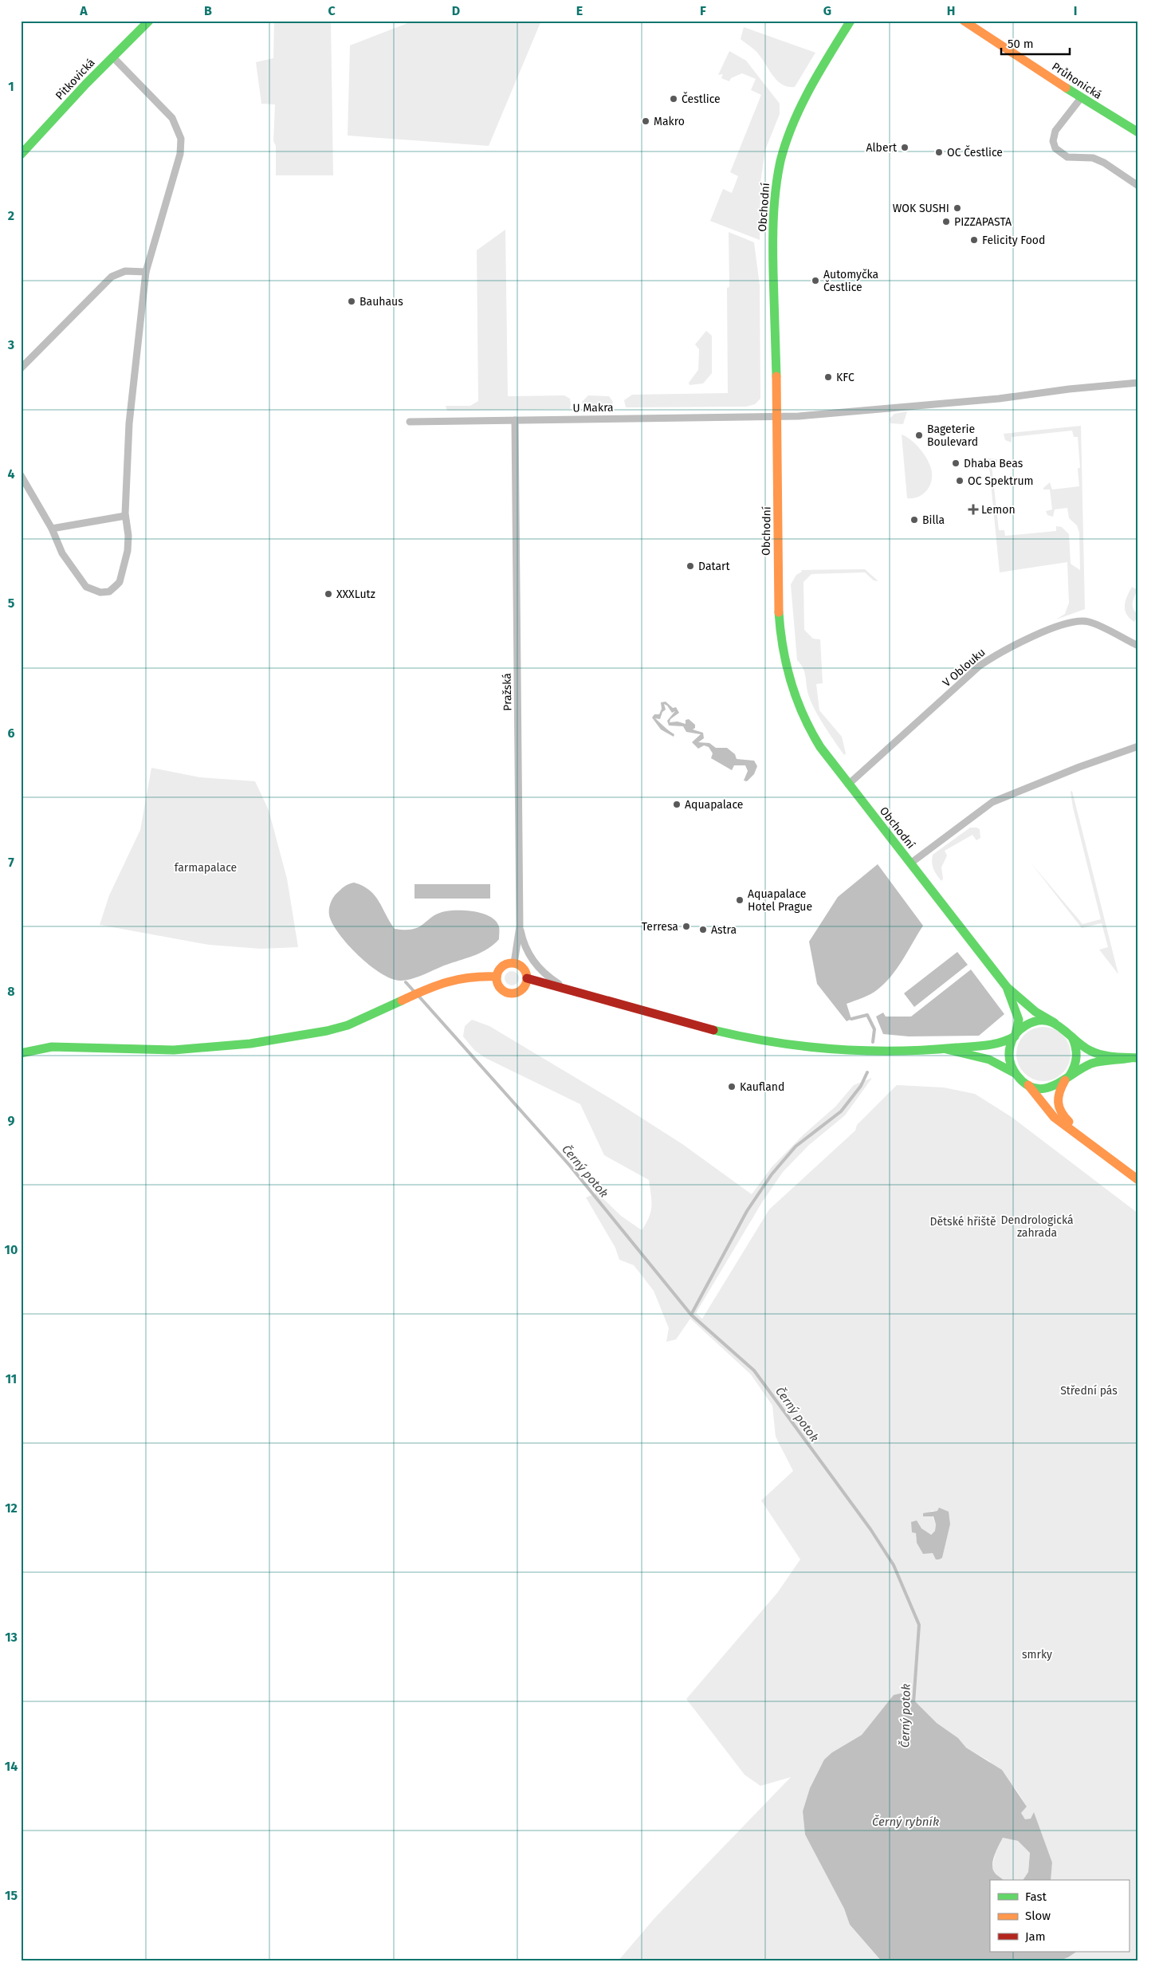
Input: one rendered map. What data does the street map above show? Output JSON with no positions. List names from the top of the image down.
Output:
{
  "streets": {
    "main road": ["Pitkovická", "Průhonická", "Obchodní"],
    "street": ["U Makra", "V Oblouku", "Pražská"]
  },
  "crossings": [
    ["Obchodní", "U Makra"],
    ["Obchodní", "V Oblouku"],
    ["U Makra", "Pražská"]
  ],
  "water": ["Černý potok", "Černý rybník"],
  "parks": [
    "farmapalace",
    "Dendrologická zahrada",
    "Dětské hřiště",
    "Střední pás",
    "smrky"
  ],
  "places": {
    "other": [
      "Čestlice",
      "Makro",
      "Albert",
      "OC Čestlice",
      "WOK SUSHI",
      "PIZZAPASTA",
      "Felicity Food",
      "Automyčka Čestlice",
      "Bauhaus",
      "KFC",
      "Bageterie Boulevard",
      "Dhaba Beas",
      "OC Spektrum",
      "Billa",
      "Datart",
      "XXXLutz",
      "Aquapalace",
      "Aquapalace Hotel Prague",
      "Terresa",
      "Astra",
      "Kaufland"
    ],
    "health": ["Lemon"]
  },
  "legend": ["Fast", "Slow", "Jam"],
  "scale_bar": "50 m",
  "grid": {
    "columns": [
      "A",
      "B",
      "C",
      "D",
      "E",
      "F",
      "G",
      "H",
      "I"
    ],
    "rows": [
      "1",
      "2",
      "3",
      "4",
      "5",
      "6",
      "7",
      "8",
      "9",
      "10",
      "11",
      "12",
      "13",
      "14",
      "15"
    ]
  }
}
